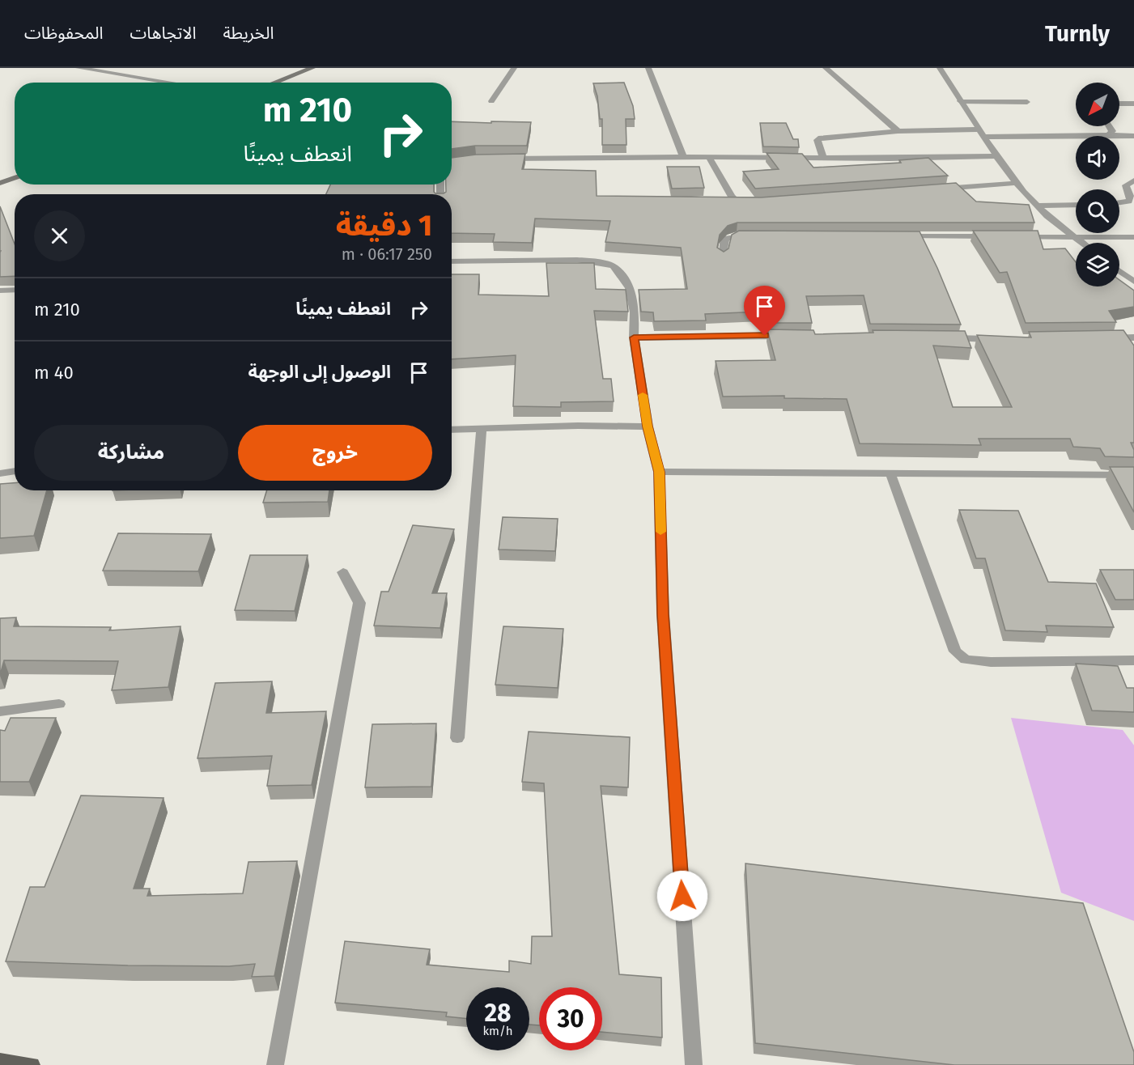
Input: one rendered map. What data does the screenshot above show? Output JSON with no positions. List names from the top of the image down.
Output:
{
  "north": "bottom left",
  "page": {
    "header": "Turnly",
    "nav": ["الخريطة", "الاتجاهات", "المحفوظات"],
    "turn": ["210 m", "انعطف يمينًا"],
    "heading": ["1 دقيقة", "250 m · 06:17"],
    "list": [
      {
        "name": "انعطف يمينًا",
        "value": "210 m"
      },
      {
        "name": "الوصول إلى الوجهة",
        "value": "40 m"
      }
    ],
    "buttons": ["خروج", "مشاركة"],
    "speed": "28 km/h",
    "limit": "30"
  }
}
